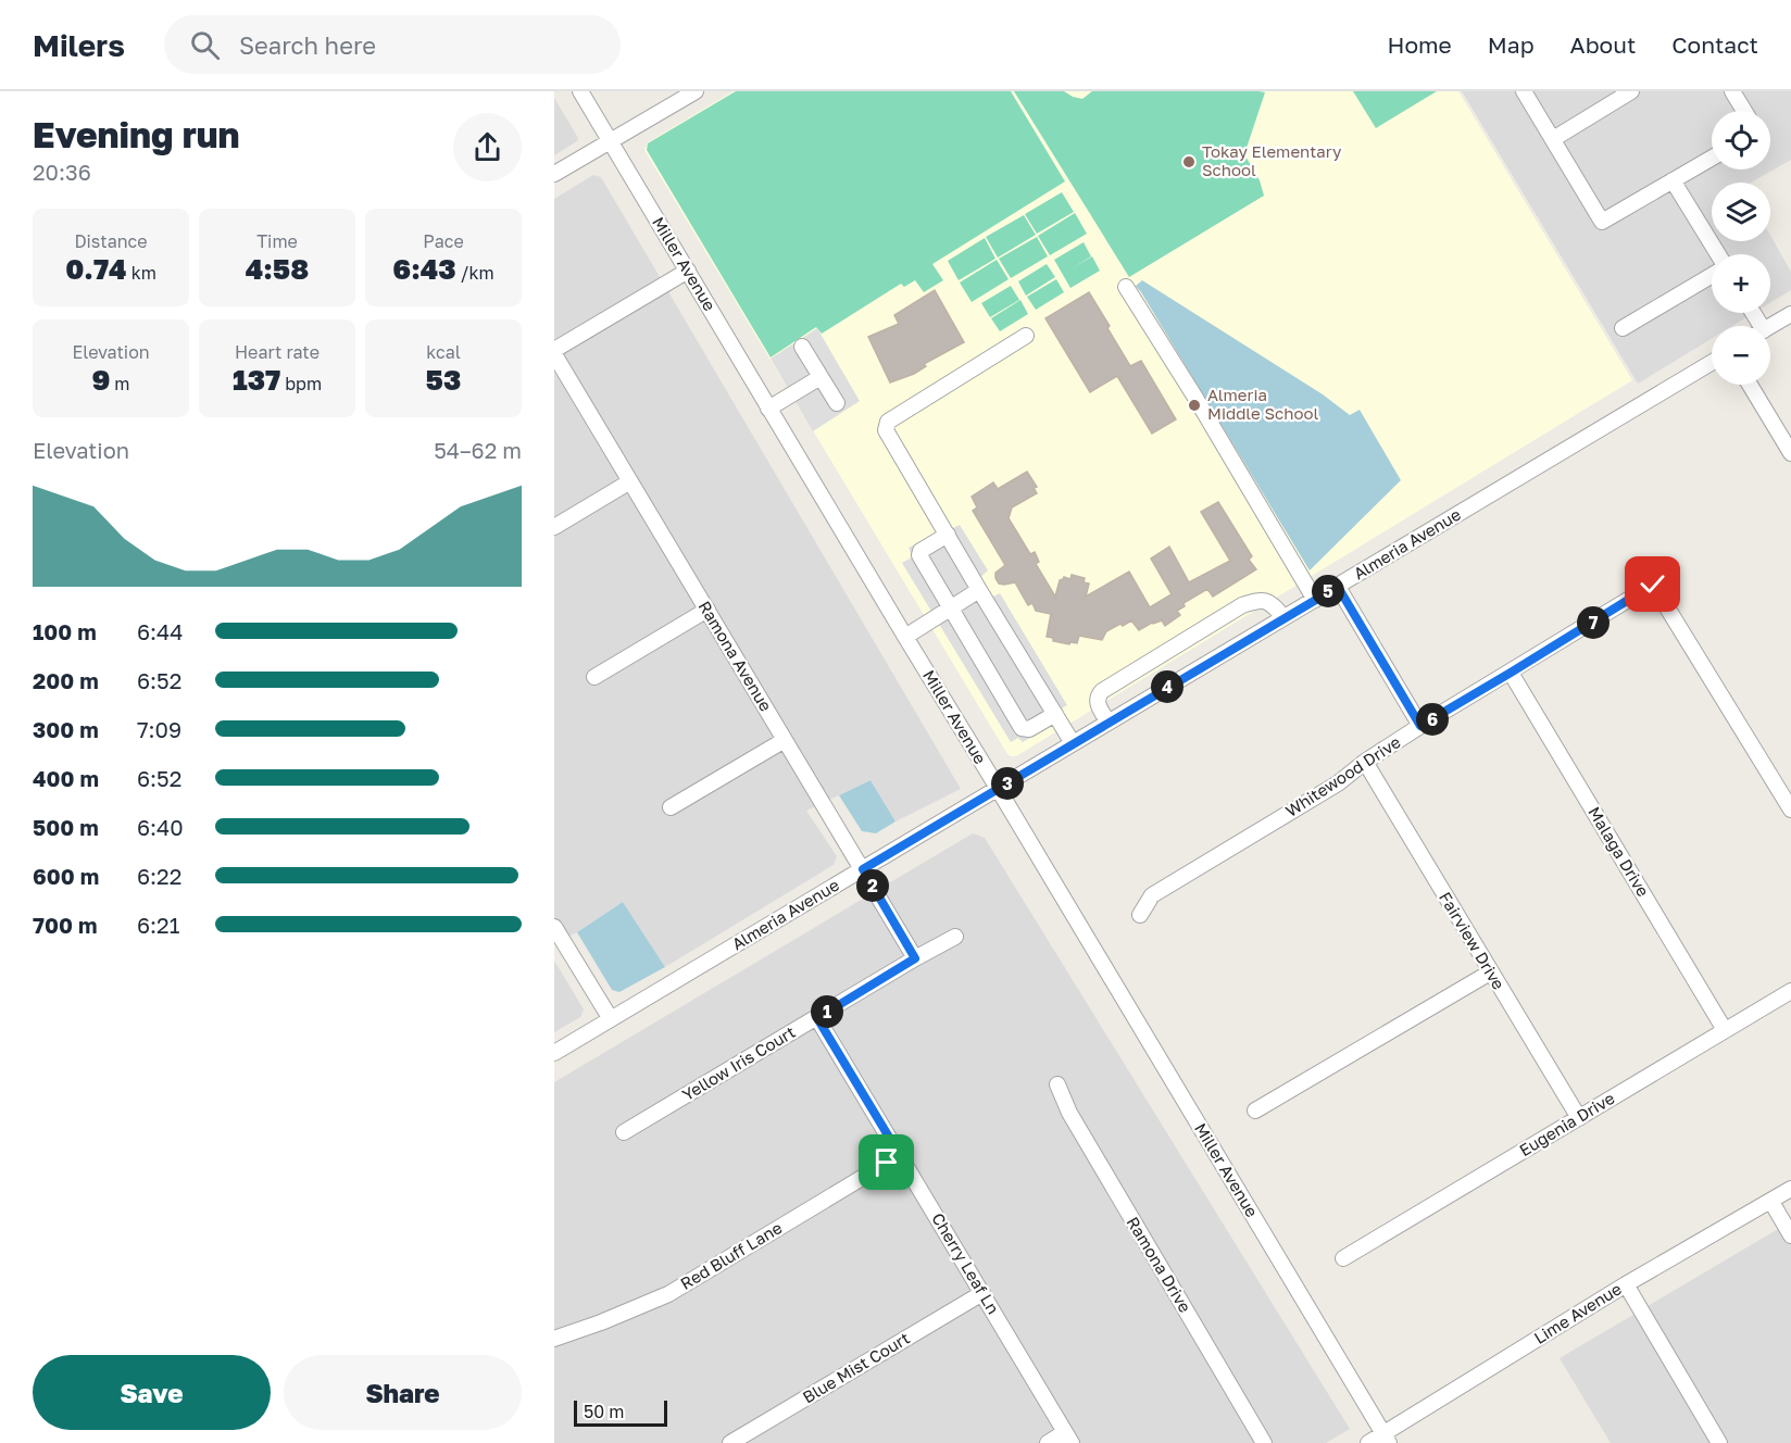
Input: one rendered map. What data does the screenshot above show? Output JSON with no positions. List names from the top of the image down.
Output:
{
  "streets": {
    "street": [
      "Miller Avenue",
      "Almeria Avenue",
      "Ramona Avenue",
      "Whitewood Drive",
      "Malaga Drive",
      "Fairview Drive",
      "Yellow Iris Court",
      "Eugenia Drive",
      "Red Bluff Lane",
      "Cherry Leaf Ln",
      "Ramona Drive",
      "Lime Avenue",
      "Blue Mist Court"
    ]
  },
  "crossings": [
    ["Miller Avenue", "Almeria Avenue"],
    ["Miller Avenue", "Lime Avenue"],
    ["Almeria Avenue", "Ramona Avenue"],
    ["Ramona Avenue", "Yellow Iris Court"],
    ["Whitewood Drive", "Malaga Drive"],
    ["Whitewood Drive", "Fairview Drive"],
    ["Malaga Drive", "Eugenia Drive"],
    ["Fairview Drive", "Eugenia Drive"],
    ["Yellow Iris Court", "Cherry Leaf Ln"],
    ["Red Bluff Lane", "Cherry Leaf Ln"],
    ["Cherry Leaf Ln", "Blue Mist Court"]
  ],
  "places": ["Tokay Elementary School", "Almeria Middle School"],
  "scale_bar": "50 m",
  "page": {
    "header": "Milers",
    "search": "Search here",
    "nav": [
      "Home",
      "Map",
      "About",
      "Contact"
    ],
    "heading": ["Evening run", "20:36"],
    "map_buttons": ["+", "−"],
    "stats": [
      ["Distance", "0.74 km"],
      ["Time", "4:58"],
      ["Pace", "6:43 /km"],
      ["Elevation", "9 m"],
      ["Heart rate", "137 bpm"],
      ["kcal", "53"]
    ],
    "chart": ["Elevation", "54–62 m"],
    "pins": [
      "5",
      "7",
      "4",
      "6",
      "3",
      "2",
      "1"
    ],
    "list": [
      {
        "name": "100 m",
        "note": "6:44"
      },
      {
        "name": "200 m",
        "note": "6:52"
      },
      {
        "name": "300 m",
        "note": "7:09"
      },
      {
        "name": "400 m",
        "note": "6:52"
      },
      {
        "name": "500 m",
        "note": "6:40"
      },
      {
        "name": "600 m",
        "note": "6:22"
      },
      {
        "name": "700 m",
        "note": "6:21"
      }
    ],
    "buttons": ["Save", "Share"],
    "scale": "50 m"
  }
}
